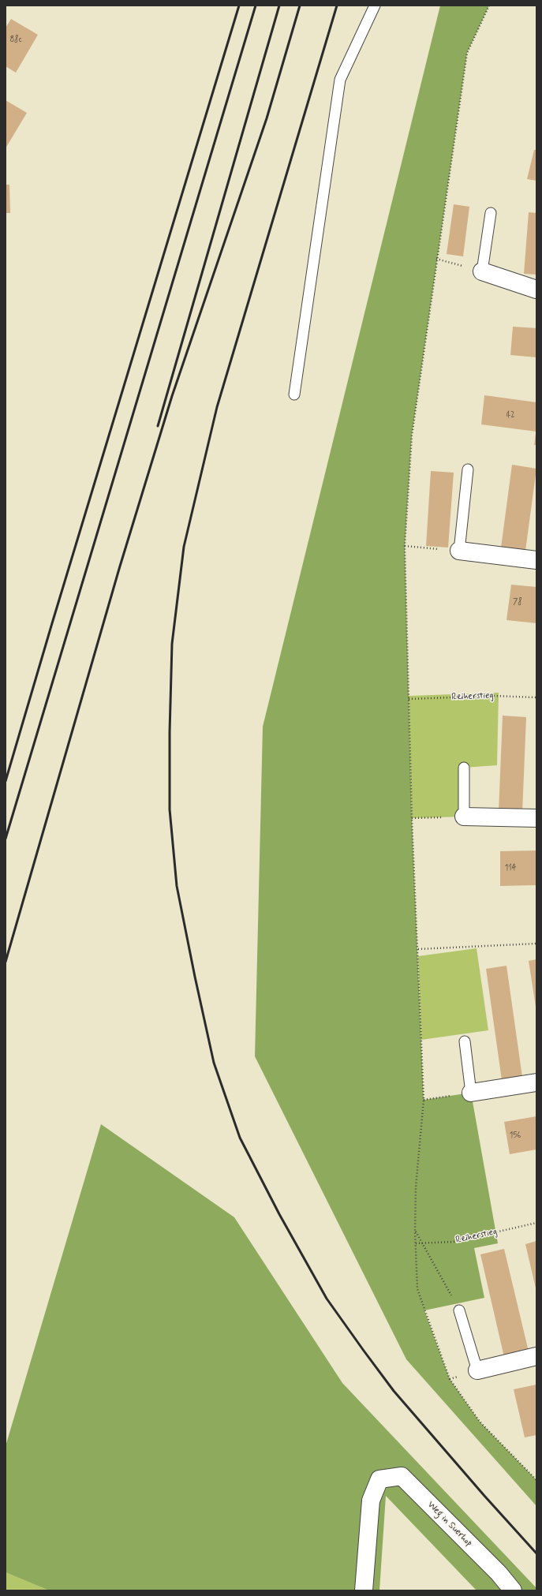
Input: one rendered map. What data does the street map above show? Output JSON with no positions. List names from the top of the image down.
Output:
{
  "streets": {
    "street": ["Weg in Suerhop"],
    "path": ["Reiherstieg"]
  },
  "house_numbers": [
    "88c",
    "42",
    "78",
    "114",
    "156"
  ]
}
